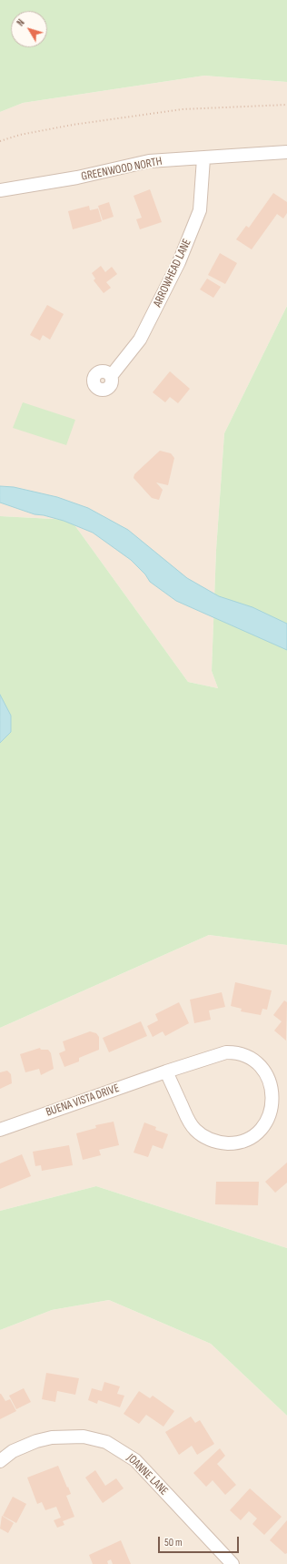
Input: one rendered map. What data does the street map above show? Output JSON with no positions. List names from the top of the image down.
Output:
{
  "streets": {
    "street": [
      "GREENWOOD NORTH",
      "ARROWHEAD LANE",
      "BUENA VISTA DRIVE",
      "JOANNE LANE"
    ]
  },
  "crossings": [
    ["GREENWOOD NORTH", "ARROWHEAD LANE"]
  ],
  "scale_bar": "50 m",
  "north": "top left"
}
